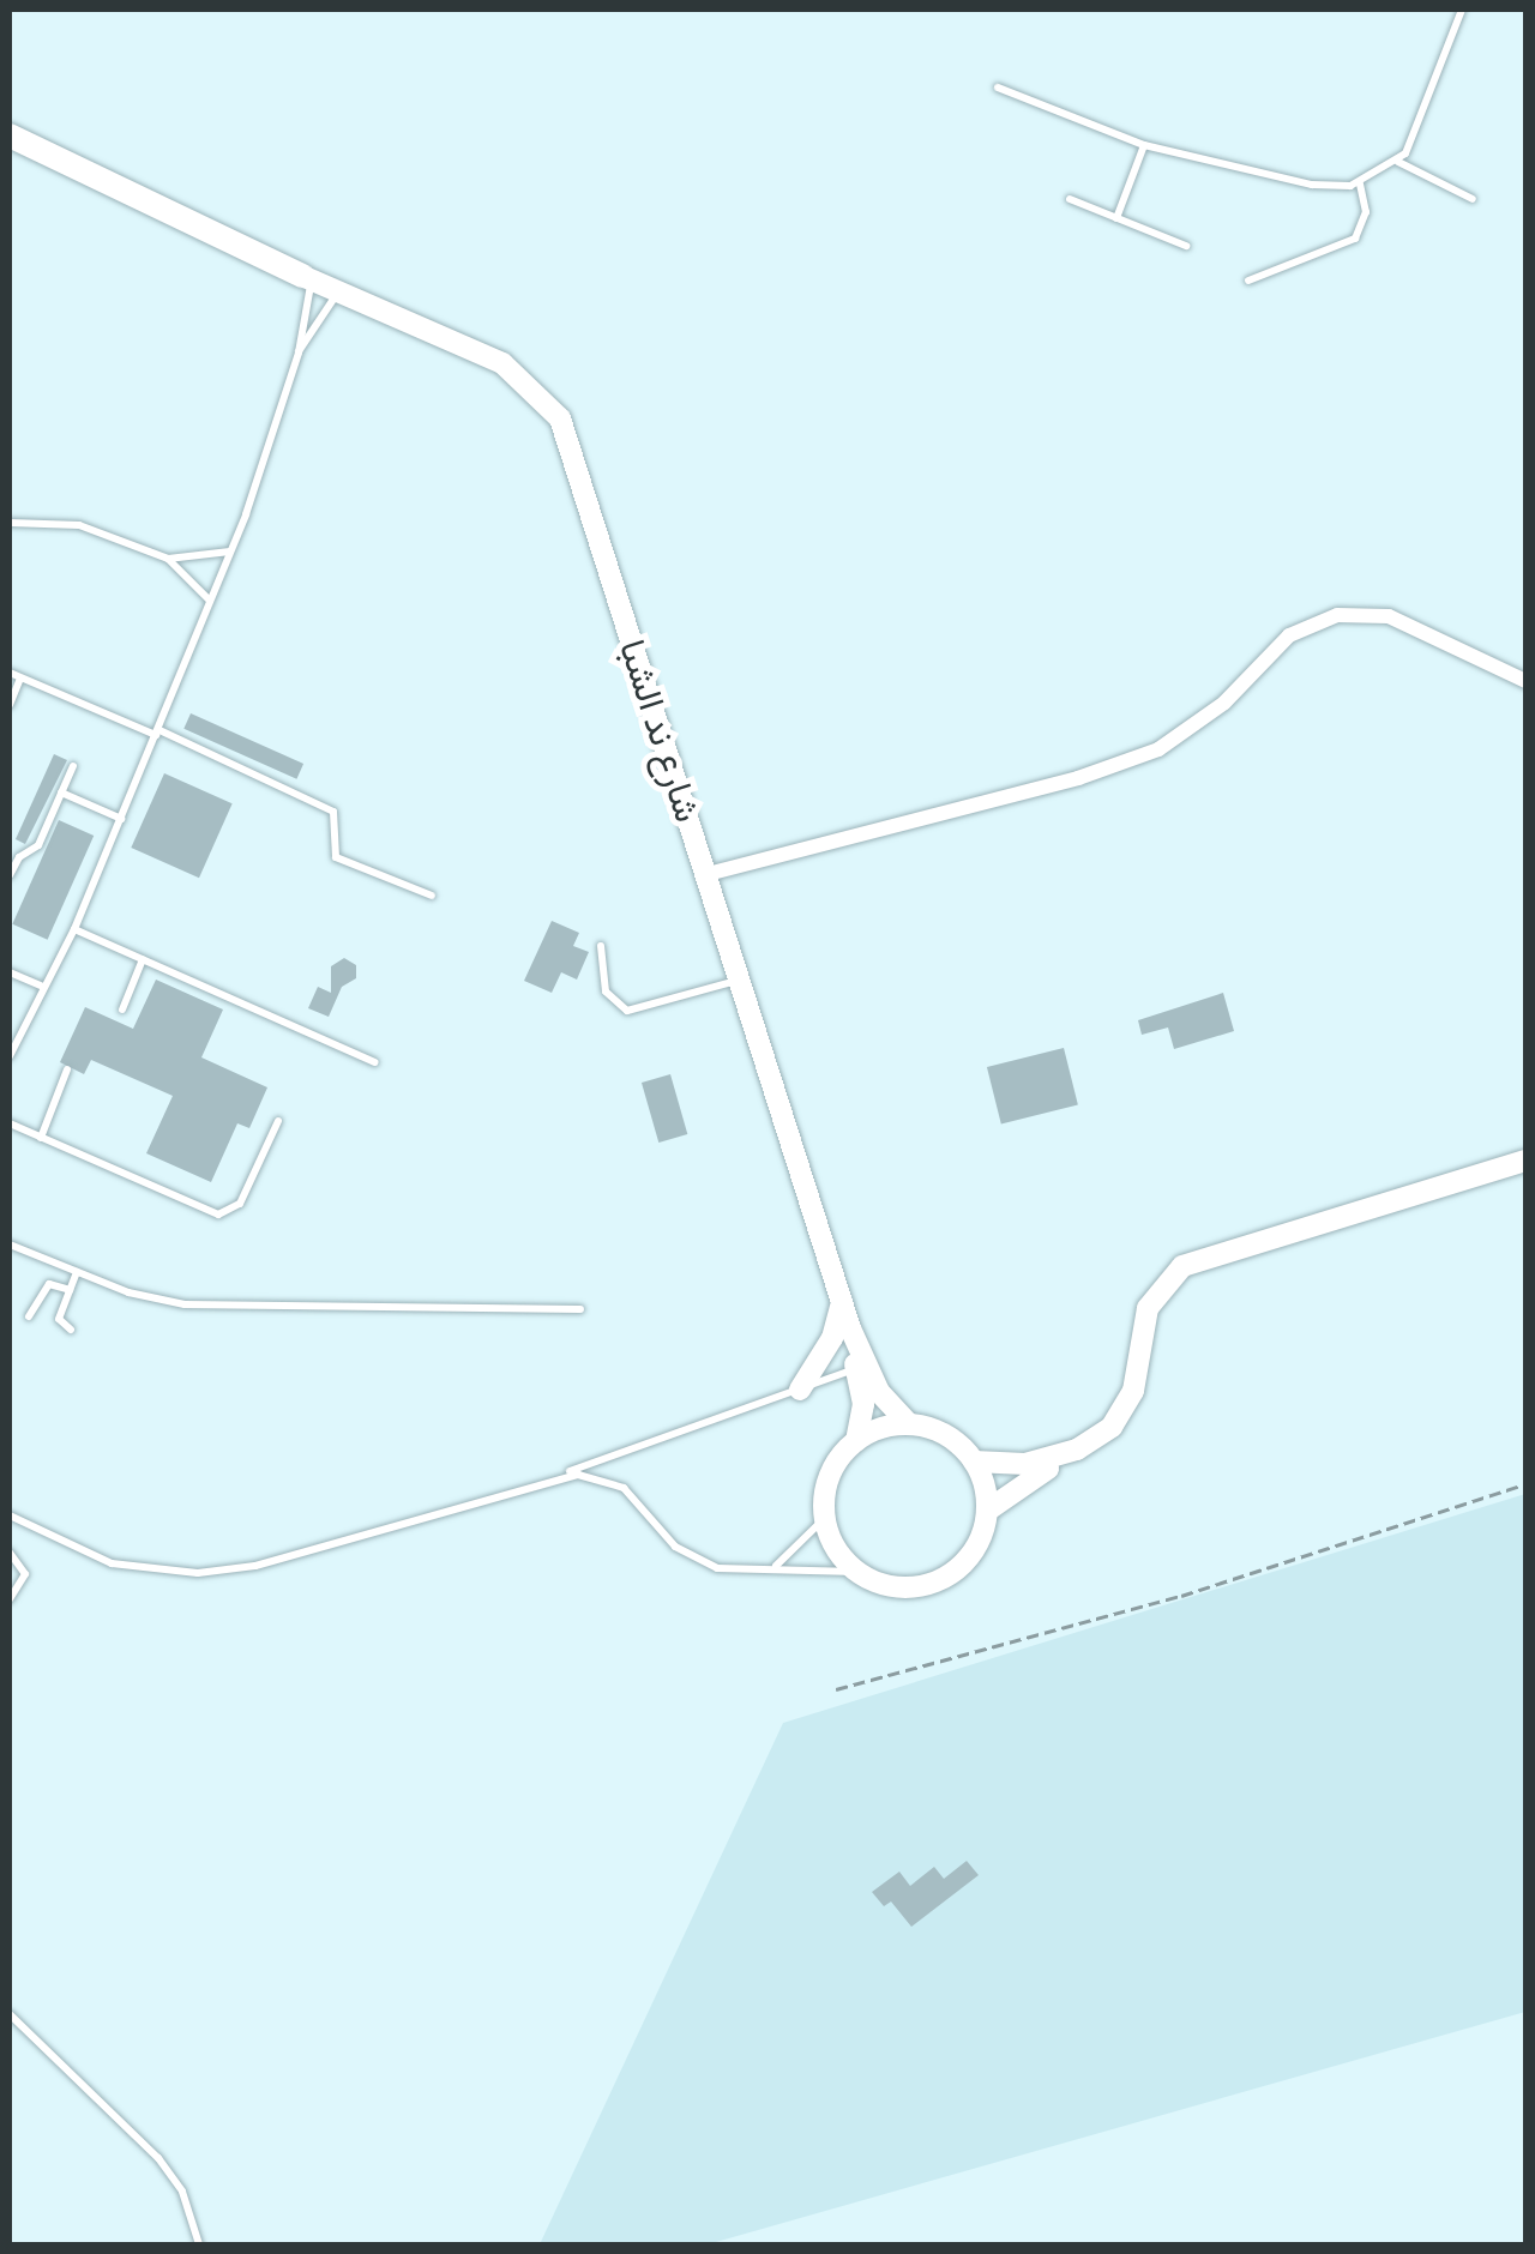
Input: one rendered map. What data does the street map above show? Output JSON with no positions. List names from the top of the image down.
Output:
{
  "streets": {
    "main road": ["شارع ند الشبا"]
  }
}
